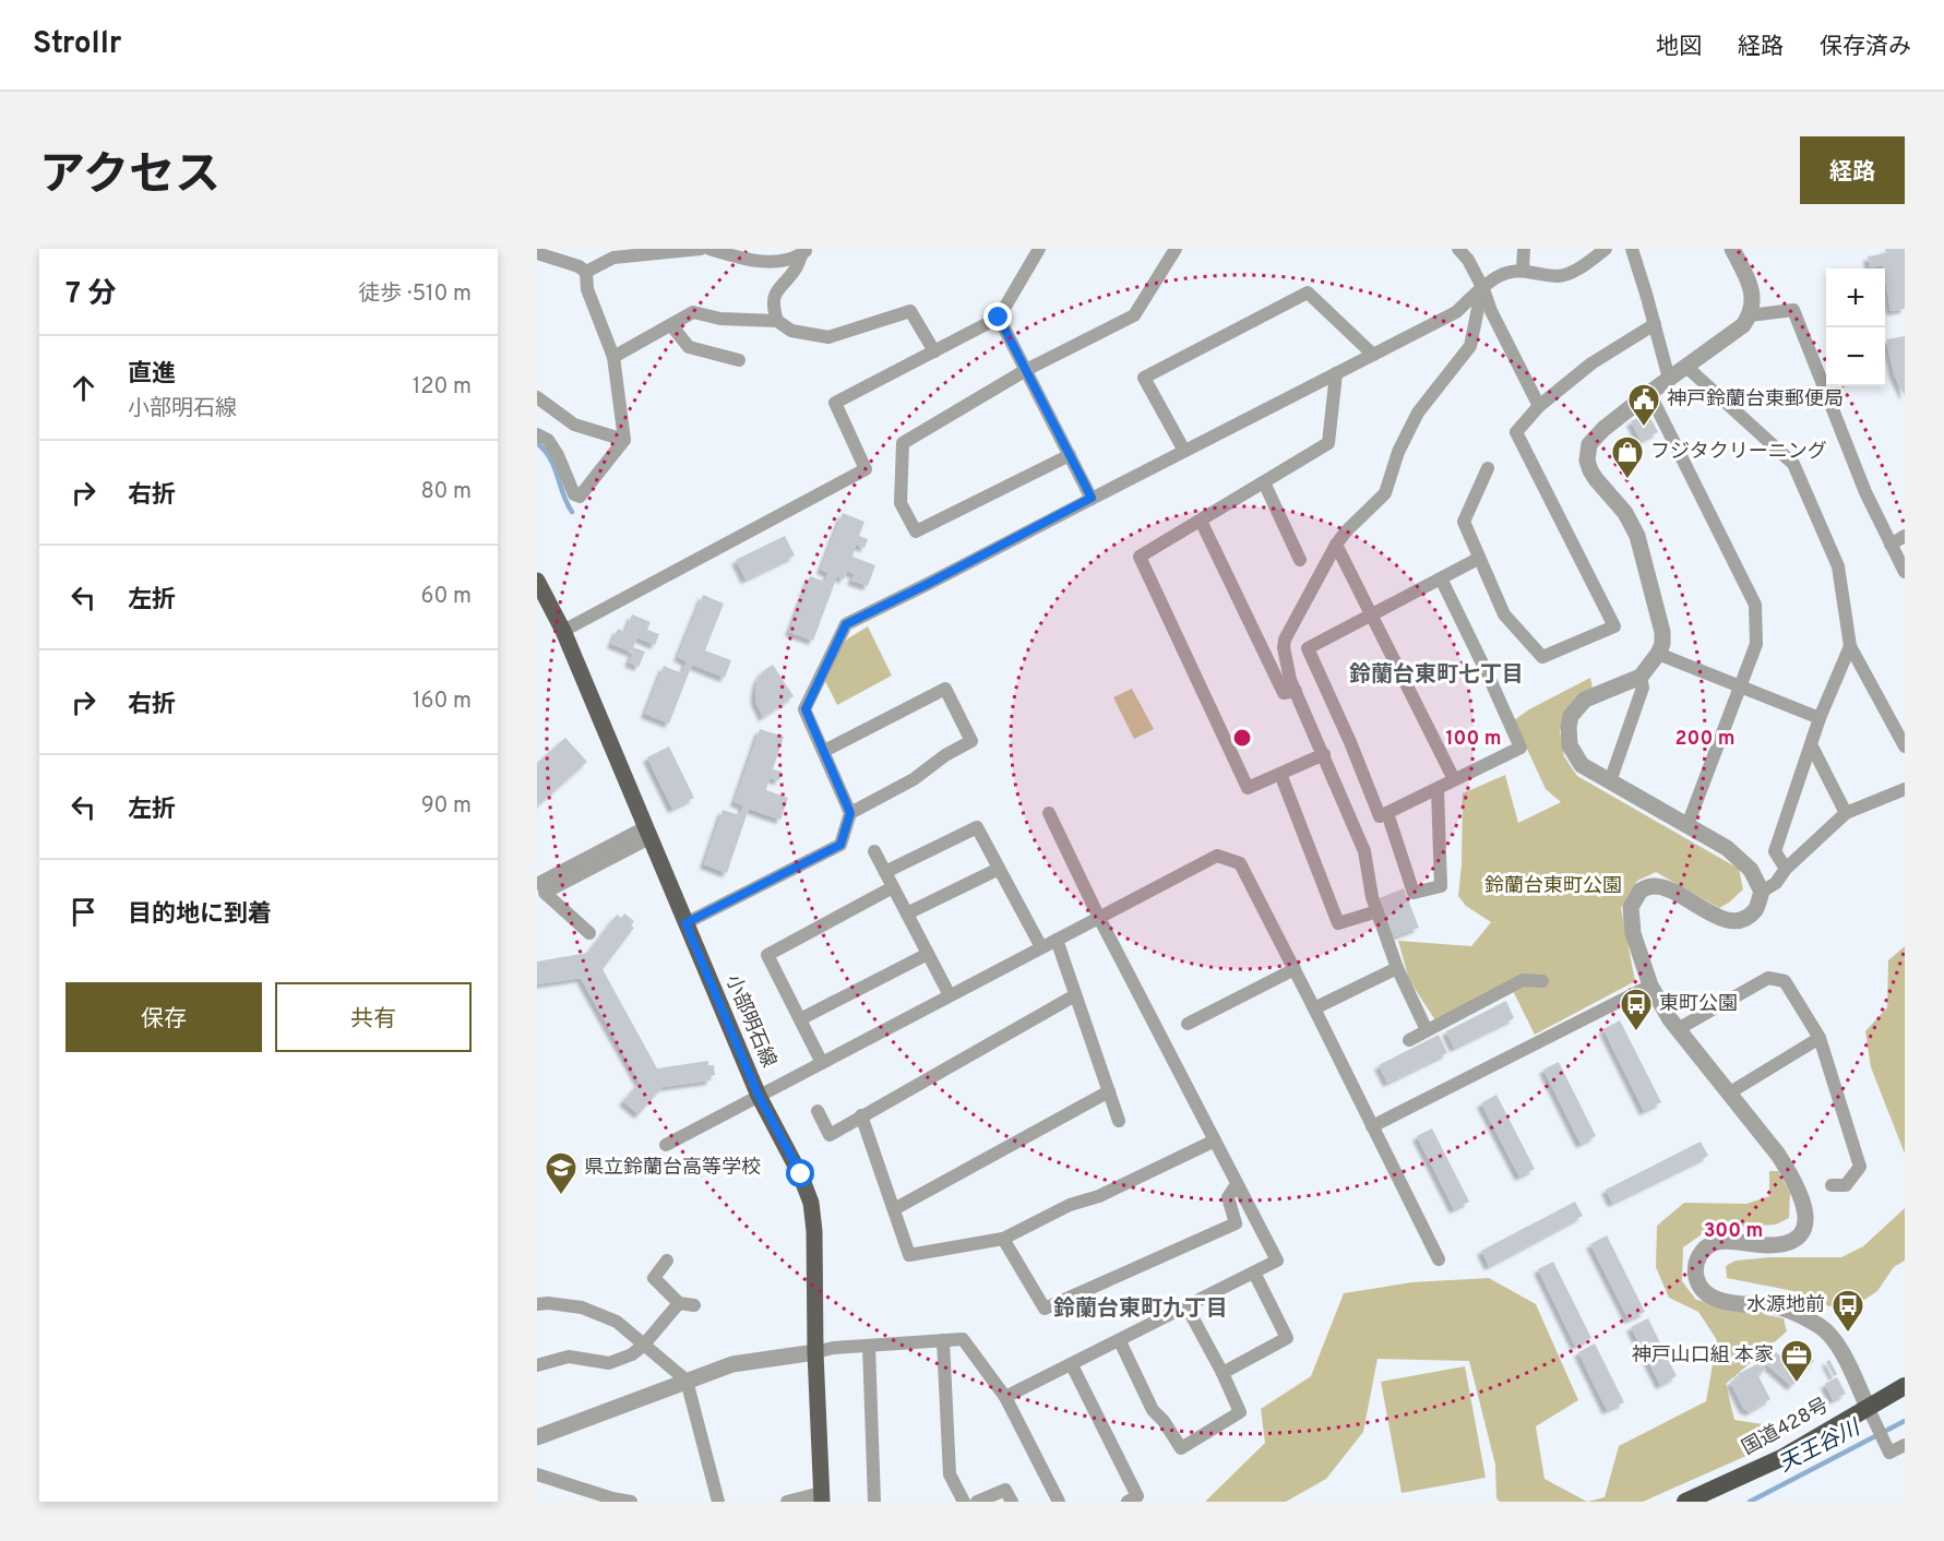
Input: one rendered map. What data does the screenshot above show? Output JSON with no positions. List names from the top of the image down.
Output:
{
  "streets": {
    "highway": ["国道428号"],
    "main road": ["小部明石線"]
  },
  "districts": ["鈴蘭台東町七丁目", "鈴蘭台東町九丁目"],
  "water": ["天王谷川"],
  "parks": ["鈴蘭台東町公園"],
  "places": {
    "public building": ["神戸鈴蘭台東郵便局"],
    "shop": ["フジタクリーニング"],
    "bus stop": ["東町公園", "水源地前"],
    "school or university": ["県立鈴蘭台高等学校"],
    "office": ["神戸山口組 本家"]
  },
  "page": {
    "header": "Strollr",
    "nav": ["地図", "経路", "保存済み"],
    "title": "アクセス",
    "buttons": [
      "経路",
      ["保存", "共有"]
    ],
    "heading": ["7 分", "徒歩 · 510 m"],
    "map_buttons": ["+", "−"],
    "list": [
      ["直進", "小部明石線", "120 m"],
      ["右折", "80 m"],
      ["左折", "60 m"],
      ["右折", "160 m"],
      ["左折", "90 m"],
      "目的地に到着"
    ]
  },
  "rings": ["100 m", "200 m", "300 m"]
}
